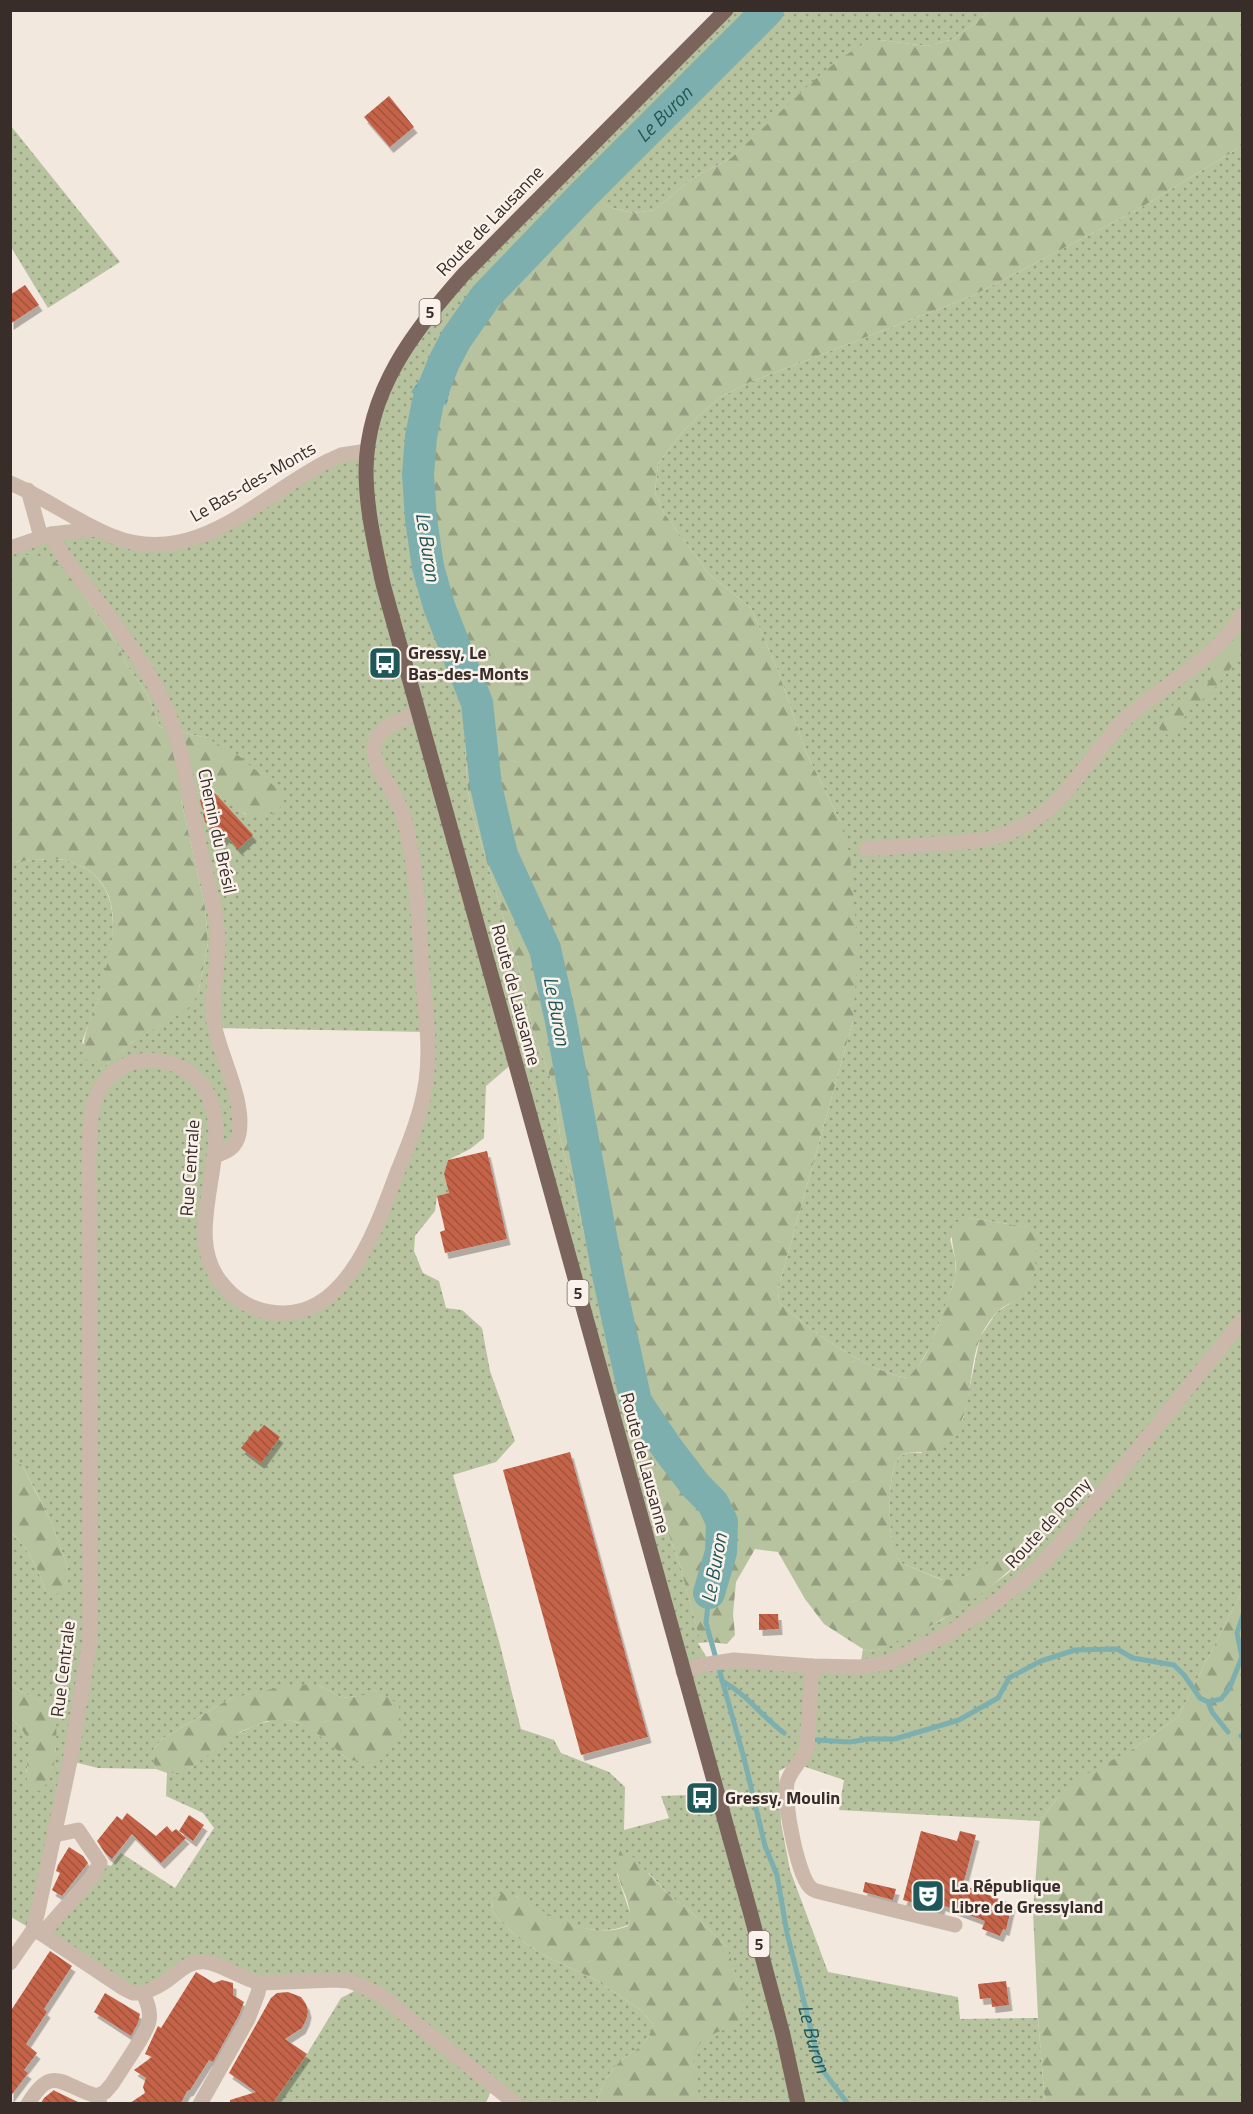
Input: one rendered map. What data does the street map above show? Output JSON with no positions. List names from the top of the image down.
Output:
{
  "streets": {
    "main road": ["Route de Lausanne", "5"],
    "street": [
      "Le Bas-des-Monts",
      "Chemin du Brésil",
      "Rue Centrale",
      "Route de Pomy"
    ]
  },
  "crossings": [
    ["Route de Lausanne", "Le Bas-des-Monts"],
    ["Route de Lausanne", "Rue Centrale"],
    ["Route de Lausanne", "Route de Pomy"],
    ["Chemin du Brésil", "Rue Centrale"]
  ],
  "water": ["Le Buron"],
  "places": {
    "bus stop": ["Gressy, Le Bas-des-Monts", "Gressy, Moulin"],
    "theatre": ["La République Libre de Gressyland"]
  }
}
